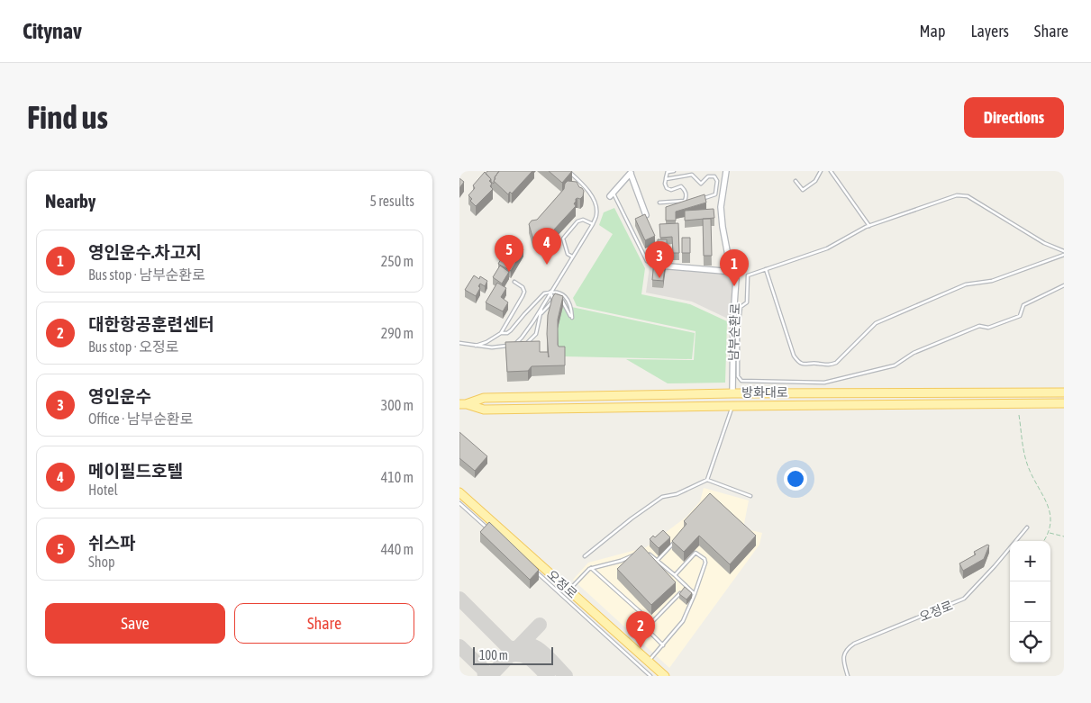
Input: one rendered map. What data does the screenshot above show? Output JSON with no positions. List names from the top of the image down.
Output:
{
  "streets": {
    "main road": ["방화대로", "오정로"],
    "street": ["남부순환로"]
  },
  "crossings": [
    ["남부순환로", "방화대로"]
  ],
  "scale_bar": "100 m",
  "page": {
    "header": "Citynav",
    "nav": ["Map", "Layers", "Share"],
    "buttons": [
      "Directions",
      ["Save", "Share"]
    ],
    "title": "Find us",
    "heading": ["Nearby", "5 results"],
    "pins": [
      "4",
      "5",
      "3",
      "1",
      "2"
    ],
    "list": [
      {
        "mark": "1",
        "name": "영인운수.차고지",
        "note": "Bus stop · 남부순환로",
        "value": "250 m"
      },
      {
        "mark": "2",
        "name": "대한항공훈련센터",
        "note": "Bus stop · 오정로",
        "value": "290 m"
      },
      {
        "mark": "3",
        "name": "영인운수",
        "note": "Office · 남부순환로",
        "value": "300 m"
      },
      {
        "mark": "4",
        "name": "메이필드호텔",
        "note": "Hotel",
        "value": "410 m"
      },
      {
        "mark": "5",
        "name": "쉬스파",
        "note": "Shop",
        "value": "440 m"
      }
    ],
    "map_buttons": ["+", "−"],
    "scale": "100 m"
  }
}
